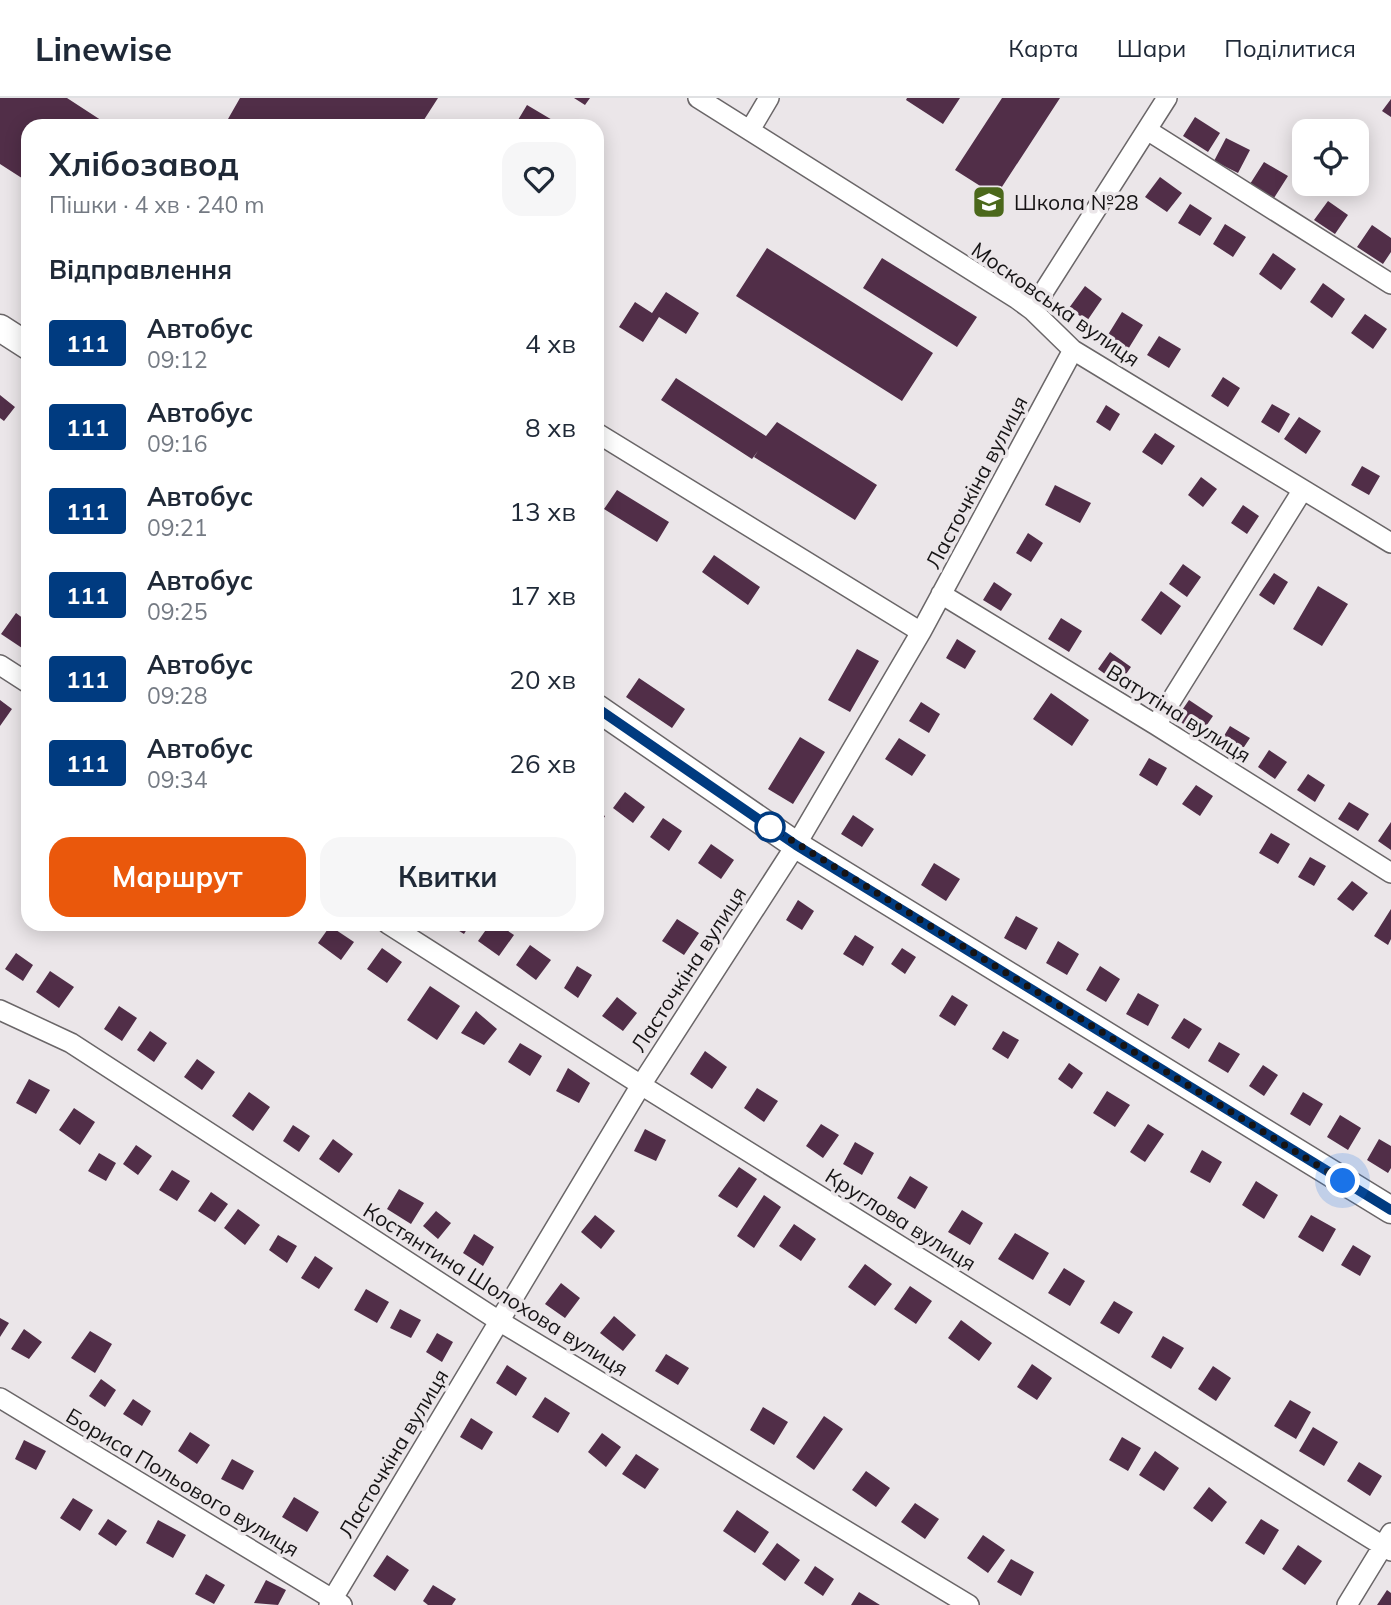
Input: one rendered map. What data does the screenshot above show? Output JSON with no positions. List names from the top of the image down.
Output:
{
  "streets": {
    "street": [
      "Московська вулиця",
      "Ласточкіна вулиця",
      "Ватутіна вулиця",
      "Круглова вулиця",
      "Костянтина Шолохова вулиця",
      "Бориса Польового вулиця"
    ]
  },
  "crossings": [
    ["Московська вулиця", "Ласточкіна вулиця"],
    ["Ласточкіна вулиця", "Ватутіна вулиця"],
    ["Ласточкіна вулиця", "Круглова вулиця"],
    ["Ласточкіна вулиця", "Костянтина Шолохова вулиця"],
    ["Ласточкіна вулиця", "Бориса Польового вулиця"]
  ],
  "places": {
    "school or university": ["Школа №28"]
  },
  "lines": ["bus line 111"],
  "page": {
    "header": "Linewise",
    "nav": ["Карта", "Шари", "Поділитися"],
    "heading": [
      ["Хлібозавод", "Пішки · 4 хв · 240 m"],
      "Відправлення"
    ],
    "list": [
      {
        "mark": "111",
        "name": "Автобус",
        "note": "09:12",
        "value": "4 хв"
      },
      {
        "mark": "111",
        "name": "Автобус",
        "note": "09:16",
        "value": "8 хв"
      },
      {
        "mark": "111",
        "name": "Автобус",
        "note": "09:21",
        "value": "13 хв"
      },
      {
        "mark": "111",
        "name": "Автобус",
        "note": "09:25",
        "value": "17 хв"
      },
      {
        "mark": "111",
        "name": "Автобус",
        "note": "09:28",
        "value": "20 хв"
      },
      {
        "mark": "111",
        "name": "Автобус",
        "note": "09:34",
        "value": "26 хв"
      }
    ],
    "buttons": ["Маршрут", "Квитки"]
  }
}
